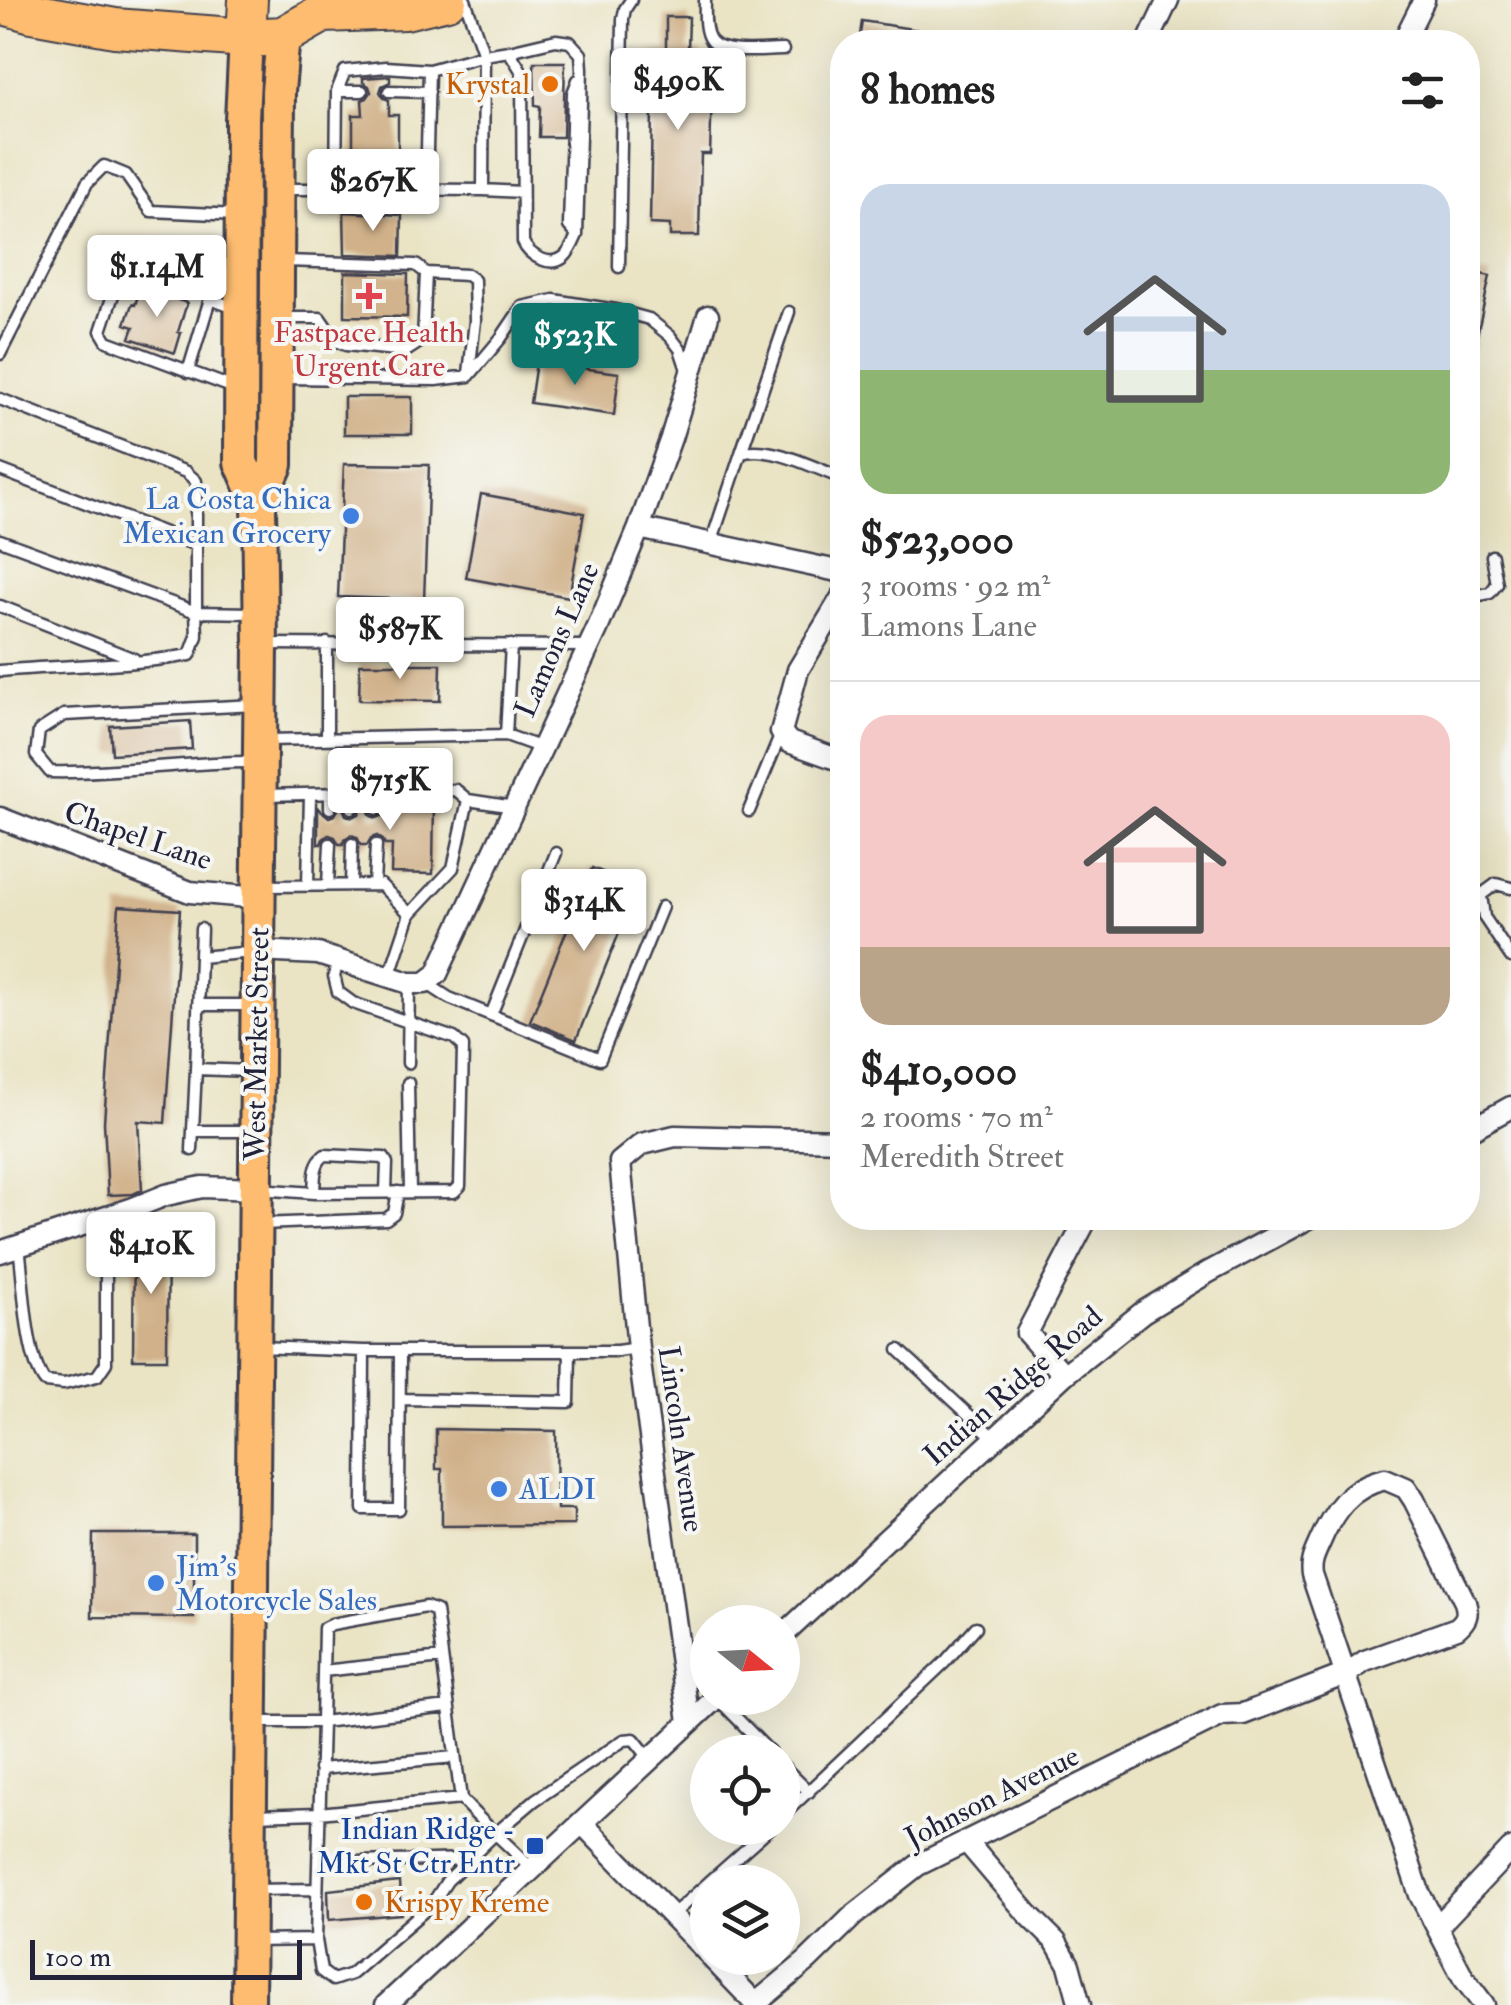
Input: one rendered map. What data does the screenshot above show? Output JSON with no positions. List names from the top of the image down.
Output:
{
  "streets": {
    "highway": ["West Market Street"],
    "street": [
      "Lamons Lane",
      "Chapel Lane",
      "Indian Ridge Road",
      "Lincoln Avenue",
      "Johnson Avenue"
    ]
  },
  "crossings": [
    ["Chapel Lane", "West Market Street"]
  ],
  "places": {
    "other": [
      "Krystal",
      "La Costa Chica Mexican Grocery",
      "ALDI",
      "Jim's Motorcycle Sales",
      "Krispy Kreme"
    ],
    "health": ["Fastpace Health Urgent Care"],
    "transit": ["Indian Ridge - Mkt St Ctr Entr"]
  },
  "scale_bar": "100 m",
  "north": "right",
  "page": {
    "heading": "8 homes",
    "price": [
      "$490K",
      "$267K",
      "$1.14M",
      "$523K",
      "$587K",
      "$715K",
      "$314K",
      "$410K"
    ],
    "list": [
      {
        "name": "$523,000",
        "note": "3 rooms · 92 m² · Lamons Lane"
      },
      {
        "name": "$410,000",
        "note": "2 rooms · 70 m² · Meredith Street"
      }
    ],
    "scale": "100 m"
  }
}
